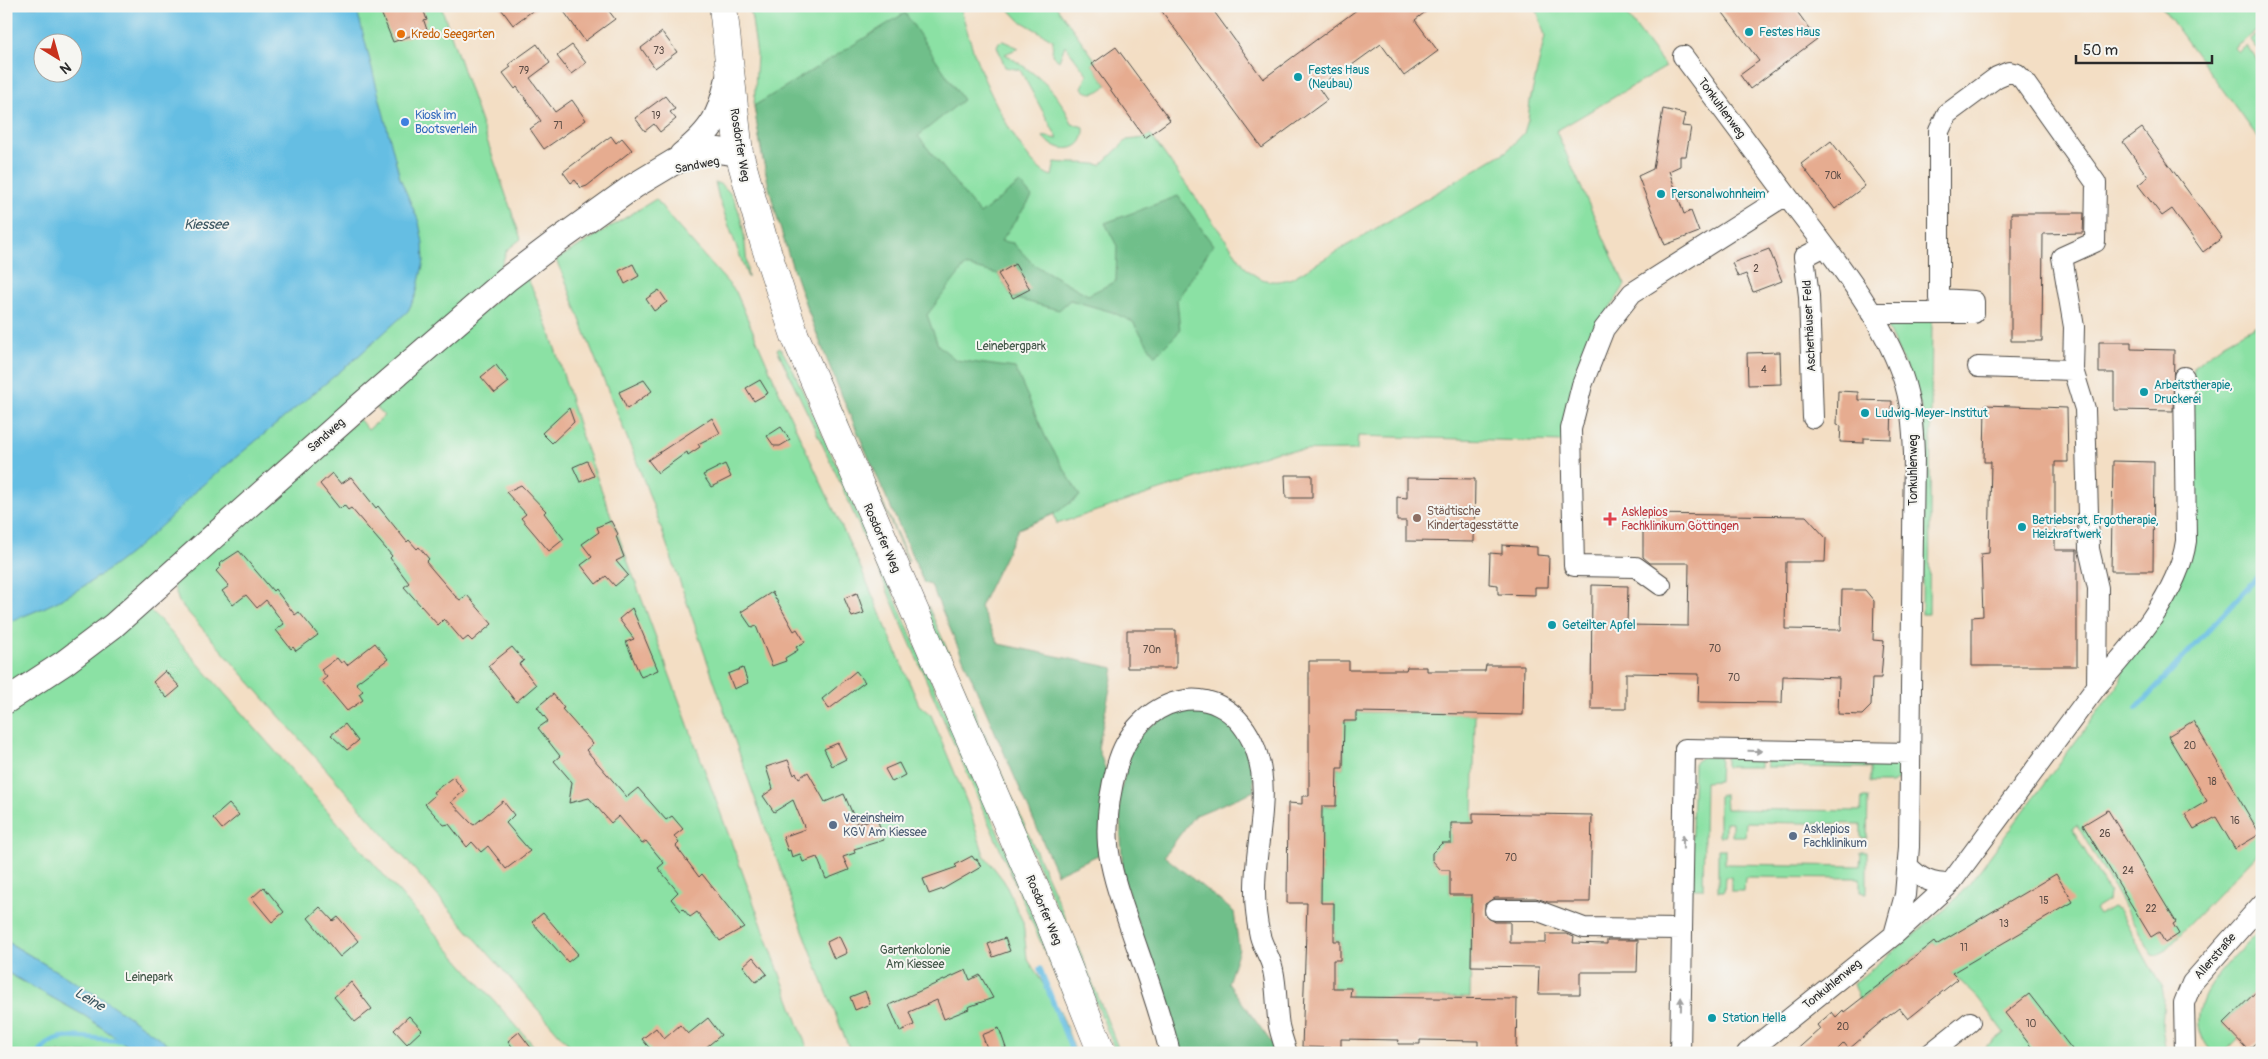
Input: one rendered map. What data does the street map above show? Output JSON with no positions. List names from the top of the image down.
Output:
{
  "streets": {
    "main road": ["Rosdorfer Weg"],
    "street": [
      "Tonkuhlenweg",
      "Sandweg",
      "Ascherhäuser Feld",
      "Allerstraße"
    ]
  },
  "crossings": [
    ["Tonkuhlenweg", "Ascherhäuser Feld"],
    ["Rosdorfer Weg", "Sandweg"]
  ],
  "water": ["Kiessee", "Leine"],
  "parks": ["Leinebergpark", "Gartenkolonie Am Kiessee", "Leinepark"],
  "places": {
    "other": [
      "Festes Haus",
      "Kredo Seegarten",
      "Festes Haus (Neubau)",
      "Kiosk im Bootsverleih",
      "Personalwohnheim",
      "Arbeitstherapie, Druckerei",
      "Ludwig-Meyer-Institut",
      "Städtische Kindertagesstätte",
      "Betriebsrat, Ergotherapie, Heizkraftwerk",
      "Geteilter Apfel",
      "Vereinsheim KGV Am Kiessee",
      "Asklepios Fachklinikum",
      "Station Hella"
    ],
    "health": ["Asklepios Fachklinikum Göttingen"]
  },
  "house_numbers": [
    "73",
    "79",
    "19",
    "71",
    "70k",
    "2",
    "4",
    "70",
    "70n",
    "70",
    "20",
    "18",
    "16",
    "26",
    "70",
    "24",
    "15",
    "22",
    "13",
    "11",
    "10",
    "20"
  ],
  "scale_bar": "50 m",
  "north": "bottom right"
}
